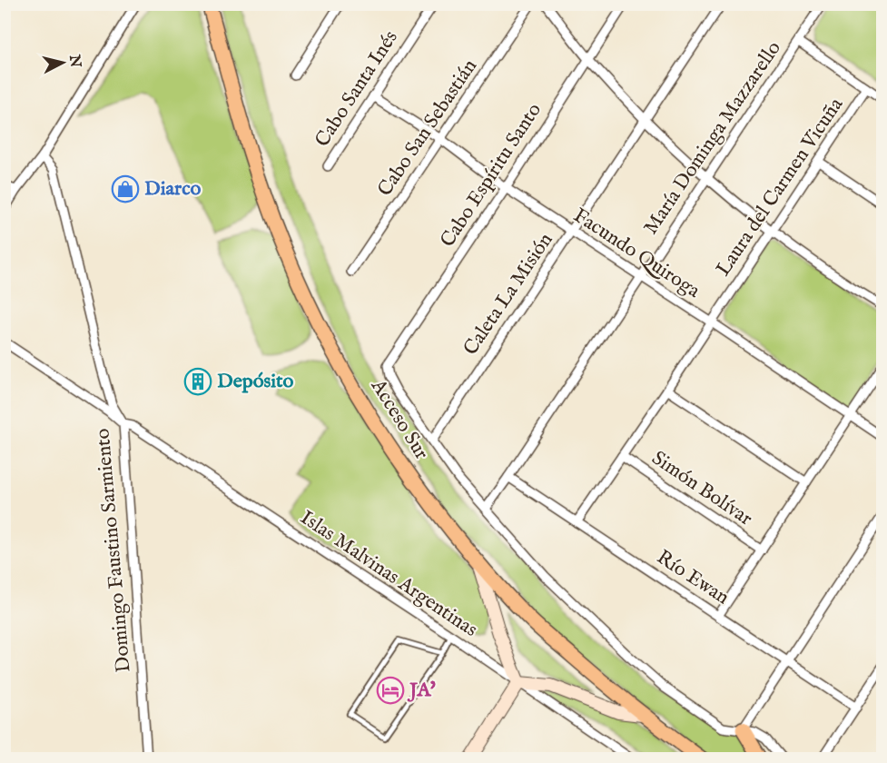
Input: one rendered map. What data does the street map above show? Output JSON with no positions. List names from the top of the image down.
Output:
{
  "streets": {
    "main road": ["Acceso Sur"],
    "street": [
      "Cabo Santa Inés",
      "Cabo San Sebastián",
      "María Dominga Mazzarello",
      "Cabo Espíritu Santo",
      "Laura del Carmen Vicuña",
      "Facundo Quiroga",
      "Caleta La Misión",
      "Simón Bolívar",
      "Domingo Faustino Sarmiento",
      "Islas Malvinas Argentinas",
      "Río Ewan"
    ]
  },
  "crossings": [
    ["Cabo Santa Inés", "Facundo Quiroga"],
    ["Cabo San Sebastián", "Facundo Quiroga"],
    ["María Dominga Mazzarello", "Facundo Quiroga"],
    ["María Dominga Mazzarello", "Río Ewan"],
    ["Cabo Espíritu Santo", "Facundo Quiroga"],
    ["Cabo Espíritu Santo", "Caleta La Misión"],
    ["Laura del Carmen Vicuña", "Facundo Quiroga"],
    ["Laura del Carmen Vicuña", "Simón Bolívar"],
    ["Laura del Carmen Vicuña", "Río Ewan"],
    ["Facundo Quiroga", "Caleta La Misión"],
    ["Domingo Faustino Sarmiento", "Islas Malvinas Argentinas"]
  ],
  "places": {
    "shop": ["Diarco"],
    "building": ["Depósito"],
    "hotel": ["JA'"]
  },
  "north": "right"
}
